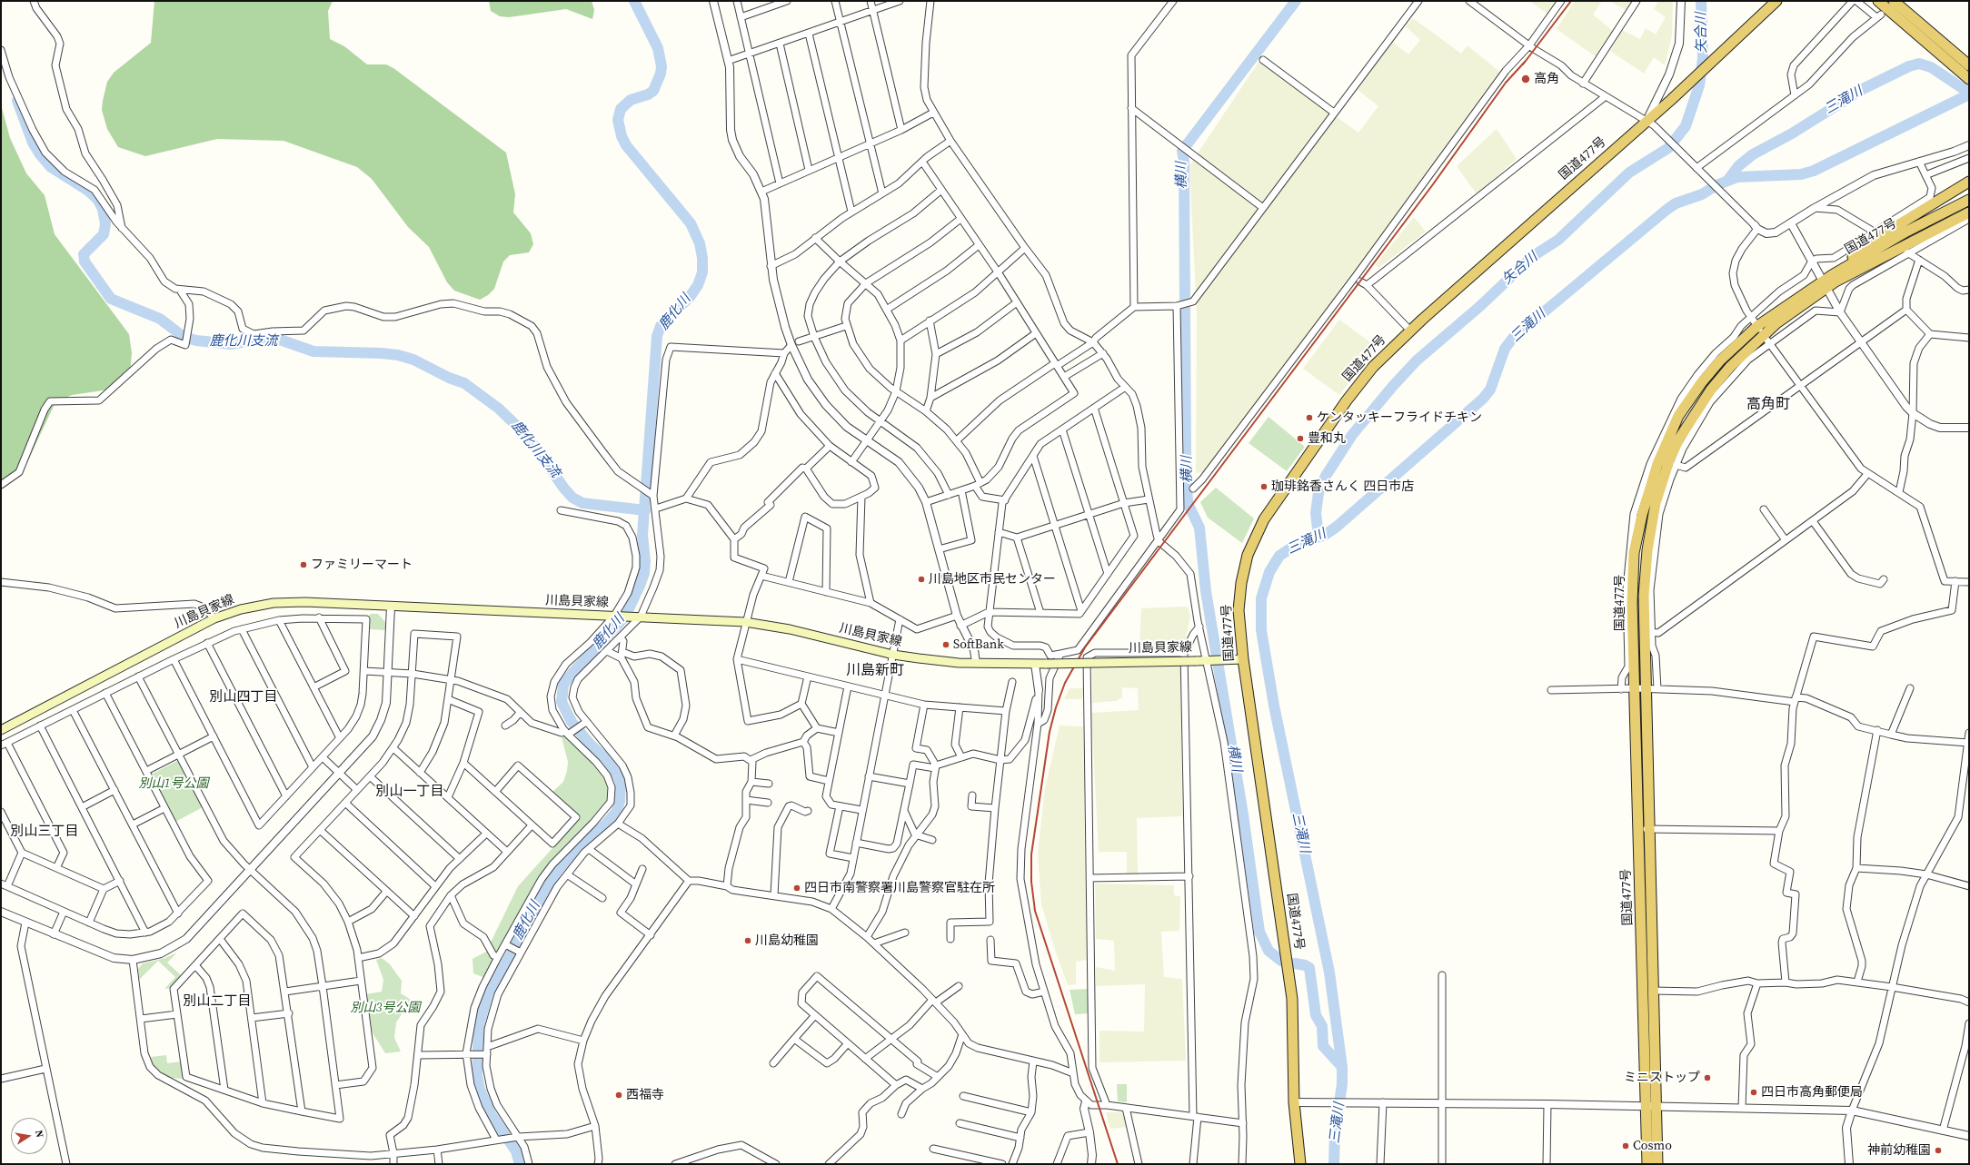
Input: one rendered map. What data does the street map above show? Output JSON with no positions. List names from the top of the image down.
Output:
{
  "streets": {
    "highway": ["国道477号"],
    "main road": ["川島貝家線"]
  },
  "crossings": [
    ["国道477号", "川島貝家線"]
  ],
  "districts": [
    "高角町",
    "川島新町",
    "別山四丁目",
    "別山一丁目",
    "別山三丁目",
    "別山二丁目"
  ],
  "water": [
    "矢合川",
    "三滝川",
    "横川",
    "鹿化川",
    "鹿化川支流"
  ],
  "parks": ["別山1号公園", "別山3号公園"],
  "places": [
    "高角",
    "ケンタッキーフライドチキン",
    "豊和丸",
    "珈琲銘香さんく 四日市店",
    "ファミリーマート",
    "川島地区市民センター",
    "SoftBank",
    "四日市南警察署川島警察官駐在所",
    "川島幼稚園",
    "ミニストップ",
    "四日市高角郵便局",
    "西福寺",
    "Cosmo",
    "神前幼稚園"
  ],
  "north": "right"
}
